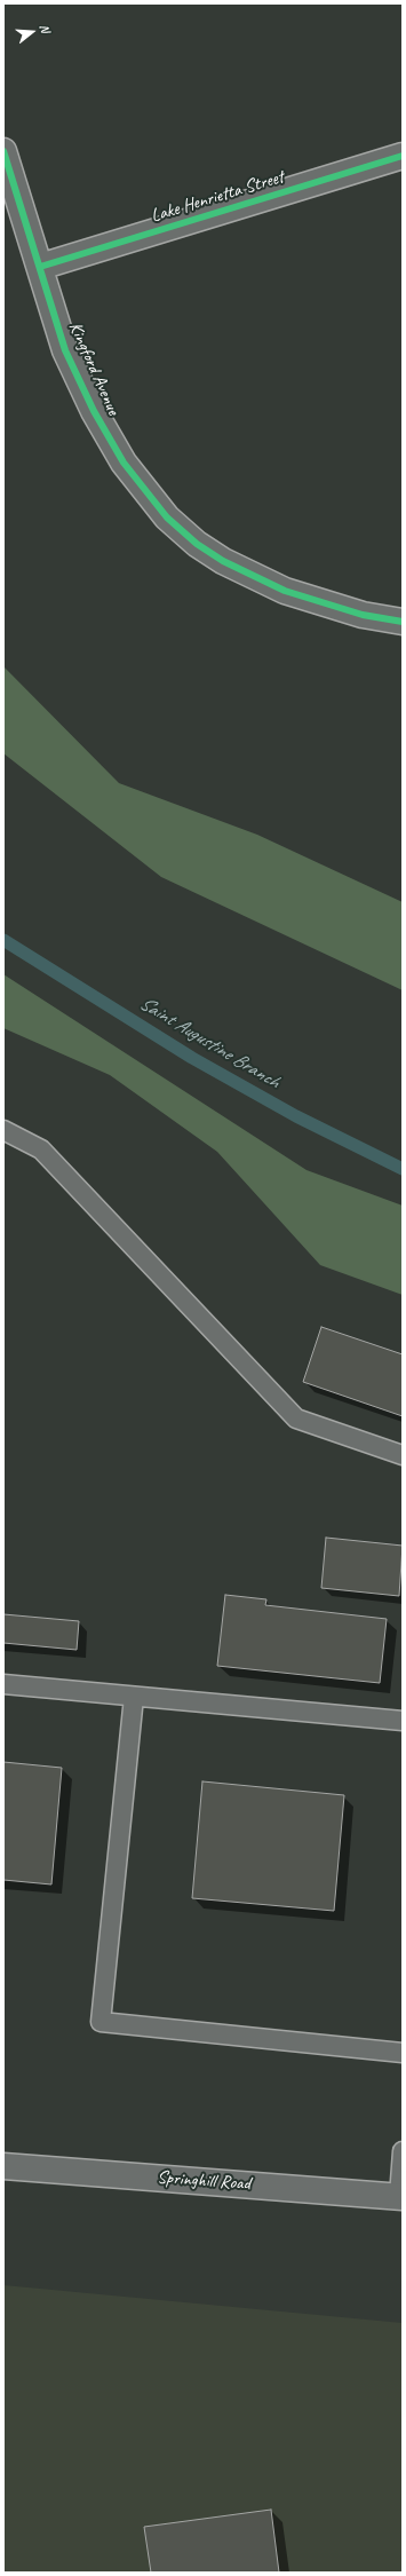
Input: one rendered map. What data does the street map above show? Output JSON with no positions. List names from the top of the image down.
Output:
{
  "streets": {
    "street": ["Lake Henrietta Street", "Kingford Avenue", "Springhill Road"]
  },
  "crossings": [
    ["Lake Henrietta Street", "Kingford Avenue"]
  ],
  "water": ["Saint Augustine Branch"],
  "north": "right"
}
